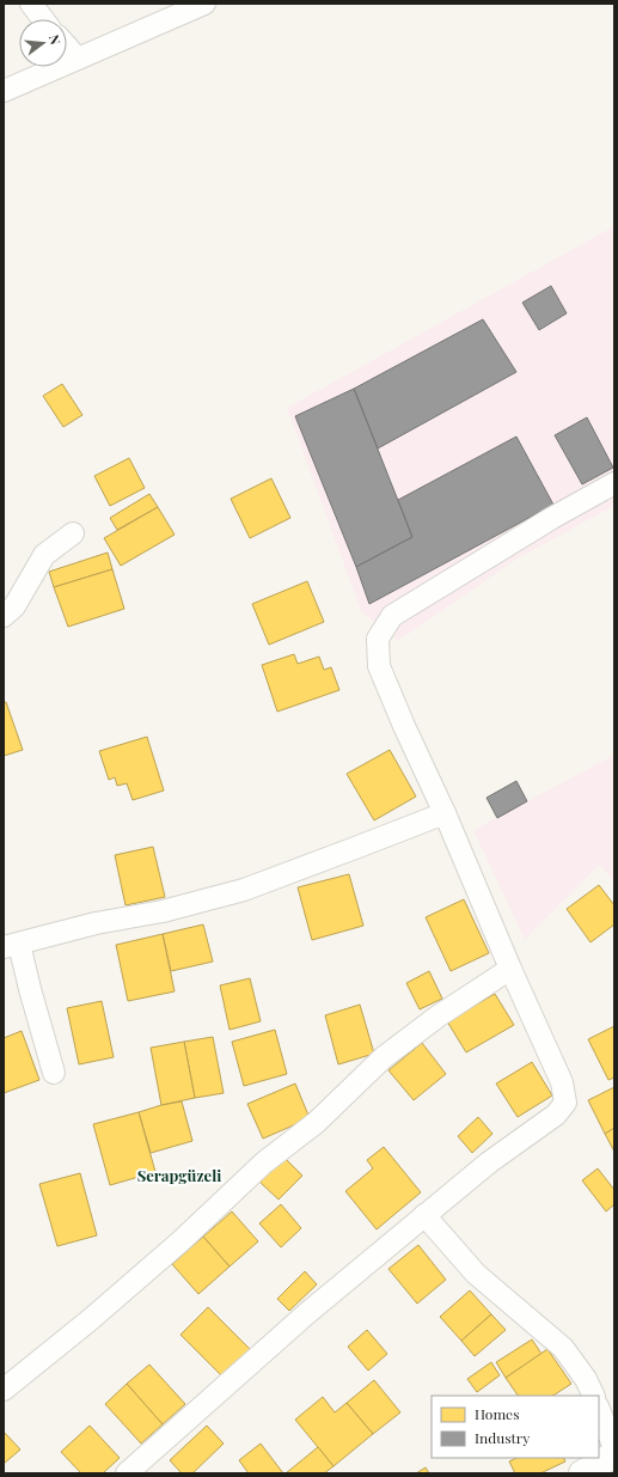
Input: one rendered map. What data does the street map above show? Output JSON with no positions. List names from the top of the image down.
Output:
{
  "districts": ["Serapgüzeli"],
  "legend": ["Homes", "Industry"],
  "north": "right"
}
